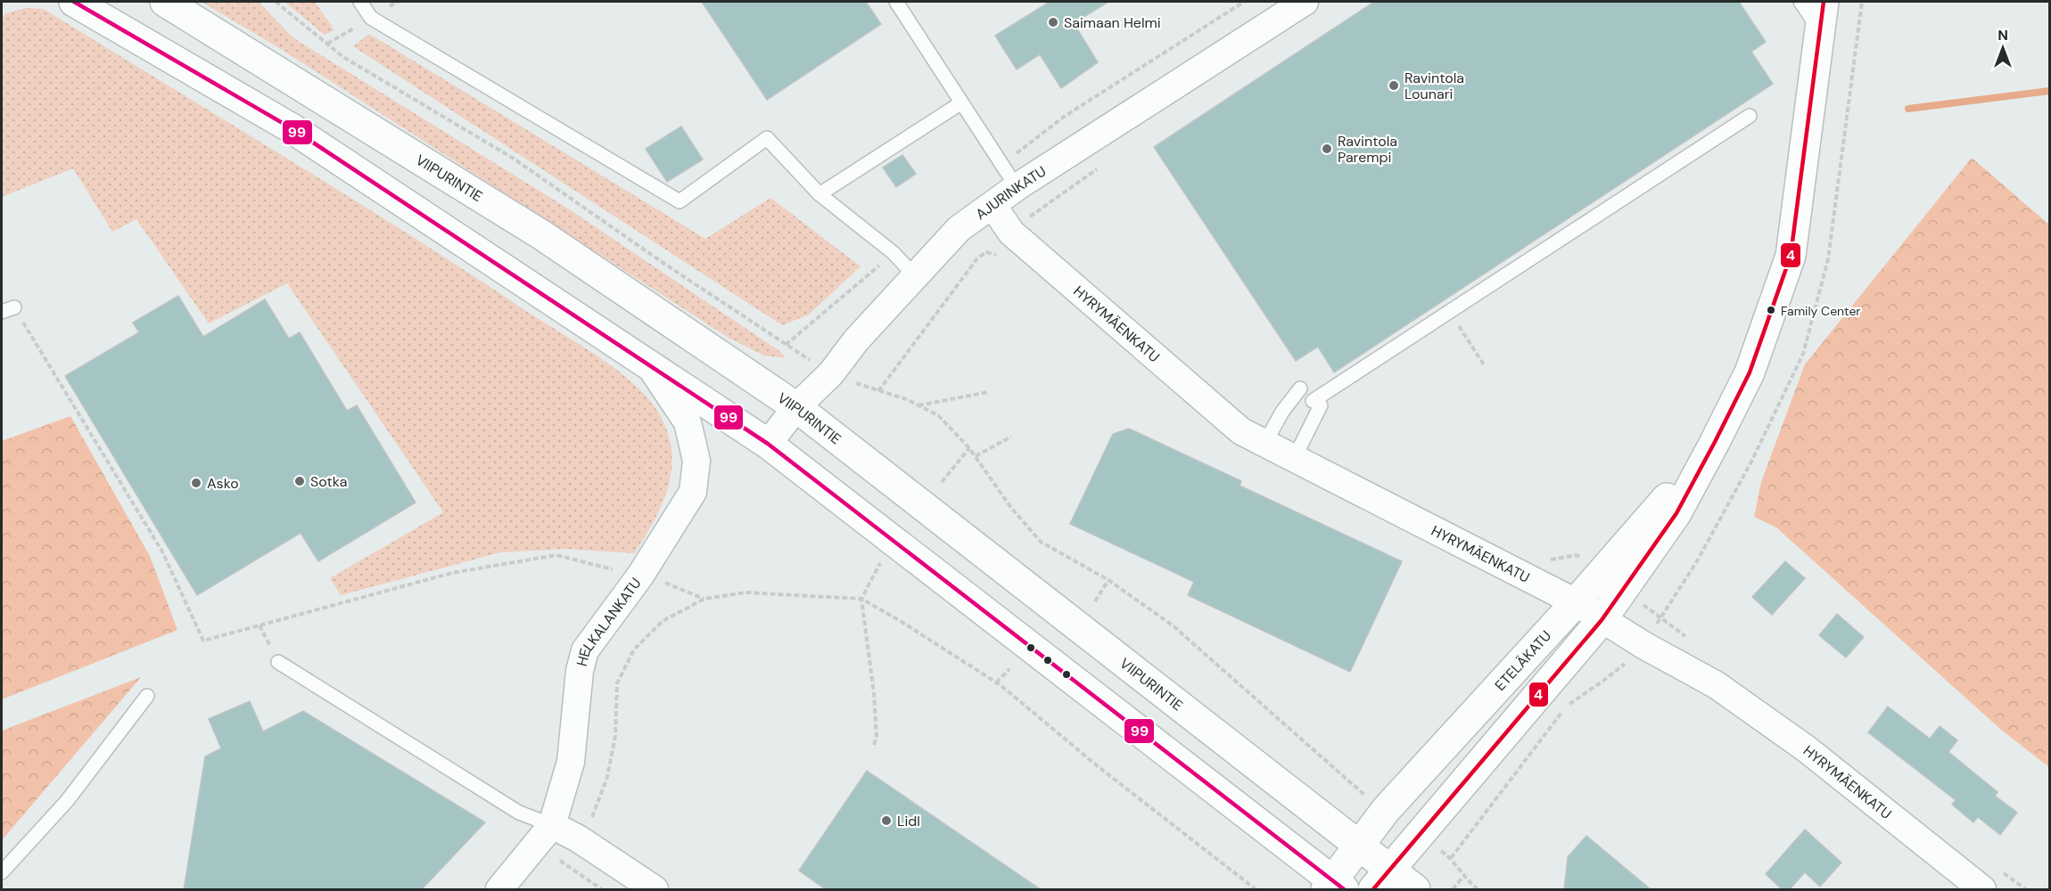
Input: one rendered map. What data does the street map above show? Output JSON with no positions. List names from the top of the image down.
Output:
{
  "streets": {
    "main road": ["VIIPURINTIE", "ETELÄKATU"],
    "street": ["AJURINKATU", "HYRYMÄENKATU", "HELKALANKATU"]
  },
  "crossings": [
    ["VIIPURINTIE", "AJURINKATU"],
    ["VIIPURINTIE", "ETELÄKATU"],
    ["AJURINKATU", "HYRYMÄENKATU"],
    ["HYRYMÄENKATU", "ETELÄKATU"]
  ],
  "places": [
    "Saimaan Helmi",
    "Ravintola Lounari",
    "Ravintola Parempi",
    "Family Center",
    "Sotka",
    "Asko",
    "Lidl"
  ],
  "lines": ["transit line 99", "transit line 4"],
  "north": "top"
}
